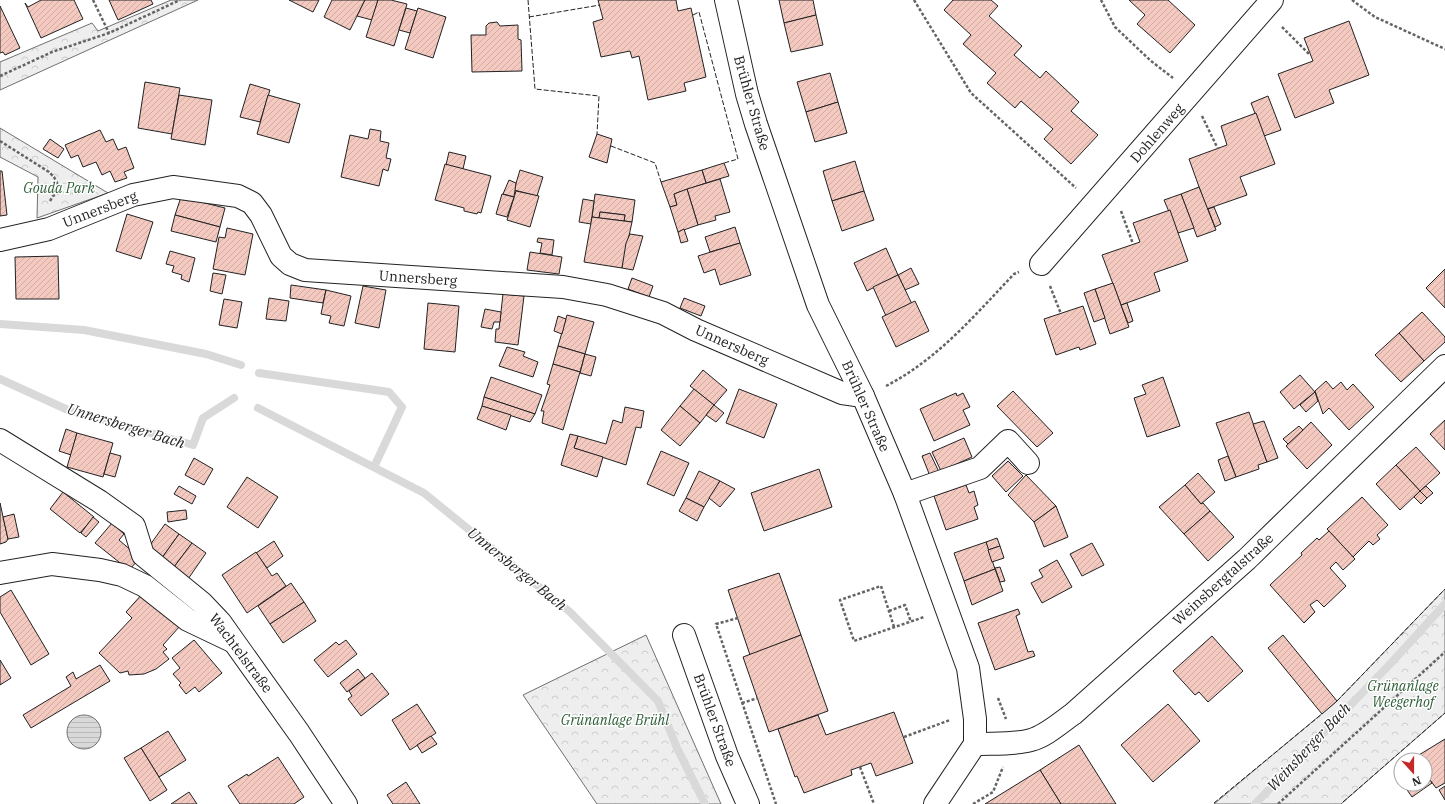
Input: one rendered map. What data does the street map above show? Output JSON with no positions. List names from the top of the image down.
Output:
{
  "streets": {
    "street": [
      "Brühler Straße",
      "Dohlenweg",
      "Unnersberg",
      "Weinsbergtalstraße",
      "Wachtelstraße"
    ]
  },
  "crossings": [
    ["Brühler Straße", "Unnersberg"],
    ["Brühler Straße", "Weinsbergtalstraße"]
  ],
  "water": ["Unnersberger Bach", "Weinsberger Bach"],
  "parks": ["Gouda Park", "Grünanlage Weegerhof", "Grünanlage Brühl"],
  "north": "bottom"
}
